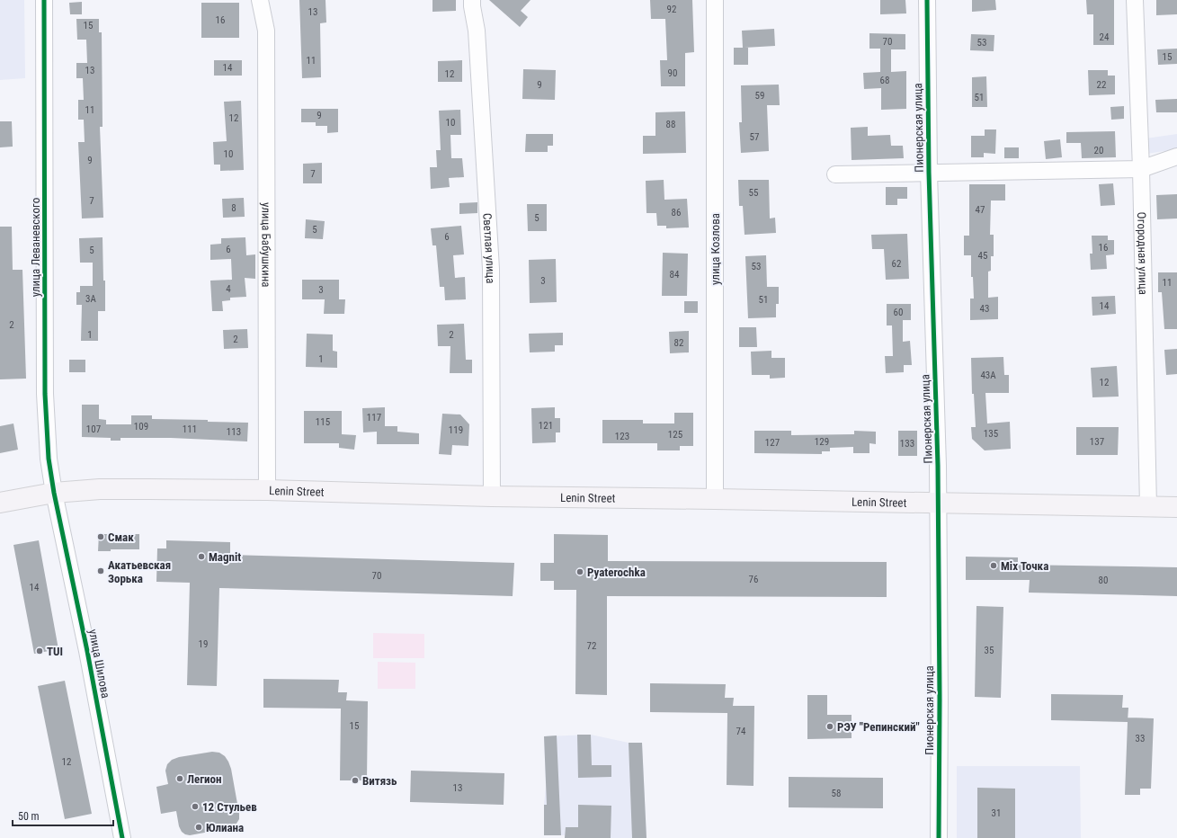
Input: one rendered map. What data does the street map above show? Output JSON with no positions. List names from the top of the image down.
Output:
{
  "streets": {
    "main road": ["Lenin Street"],
    "street": [
      "Пионерская улица",
      "улица Бабушкина",
      "улица Леваневского",
      "Светлая улица",
      "улица Козлова",
      "Огородная улица",
      "улица Шилова"
    ]
  },
  "crossings": [
    ["Пионерская улица", "Lenin Street"],
    ["улица Бабушкина", "Lenin Street"],
    ["улица Леваневского", "Lenin Street"],
    ["улица Леваневского", "улица Шилова"],
    ["Светлая улица", "Lenin Street"],
    ["улица Козлова", "Lenin Street"],
    ["Огородная улица", "Lenin Street"],
    ["Lenin Street", "улица Шилова"]
  ],
  "places": [
    "Смак",
    "Magnit",
    "Mix Точка",
    "Акатьевская Зорька",
    "Pyaterochka",
    "TUI",
    "РЭУ \"Репинский\"",
    "Легион",
    "Витязь",
    "12 Стульев",
    "Юлиана"
  ],
  "house_numbers": [
    "92",
    "13",
    "16",
    "15",
    "24",
    "70",
    "53",
    "15",
    "11",
    "14",
    "13",
    "90",
    "12",
    "68",
    "9",
    "22",
    "59",
    "51",
    "11",
    "9",
    "12",
    "10",
    "88",
    "57",
    "20",
    "10",
    "9",
    "7",
    "55",
    "7",
    "8",
    "47",
    "86",
    "5",
    "5",
    "6",
    "16",
    "6",
    "5",
    "45",
    "62",
    "53",
    "84",
    "3",
    "11",
    "4",
    "3",
    "3А",
    "51",
    "14",
    "43",
    "60",
    "2",
    "1",
    "2",
    "2",
    "82",
    "1",
    "43А",
    "12",
    "117",
    "115",
    "121",
    "109",
    "107",
    "111",
    "119",
    "113",
    "135",
    "125",
    "123",
    "129",
    "137",
    "127",
    "133",
    "70",
    "76",
    "80",
    "14",
    "19",
    "72",
    "35",
    "15",
    "74",
    "33",
    "12",
    "13",
    "58",
    "31"
  ],
  "scale_bar": "50 m"
}
